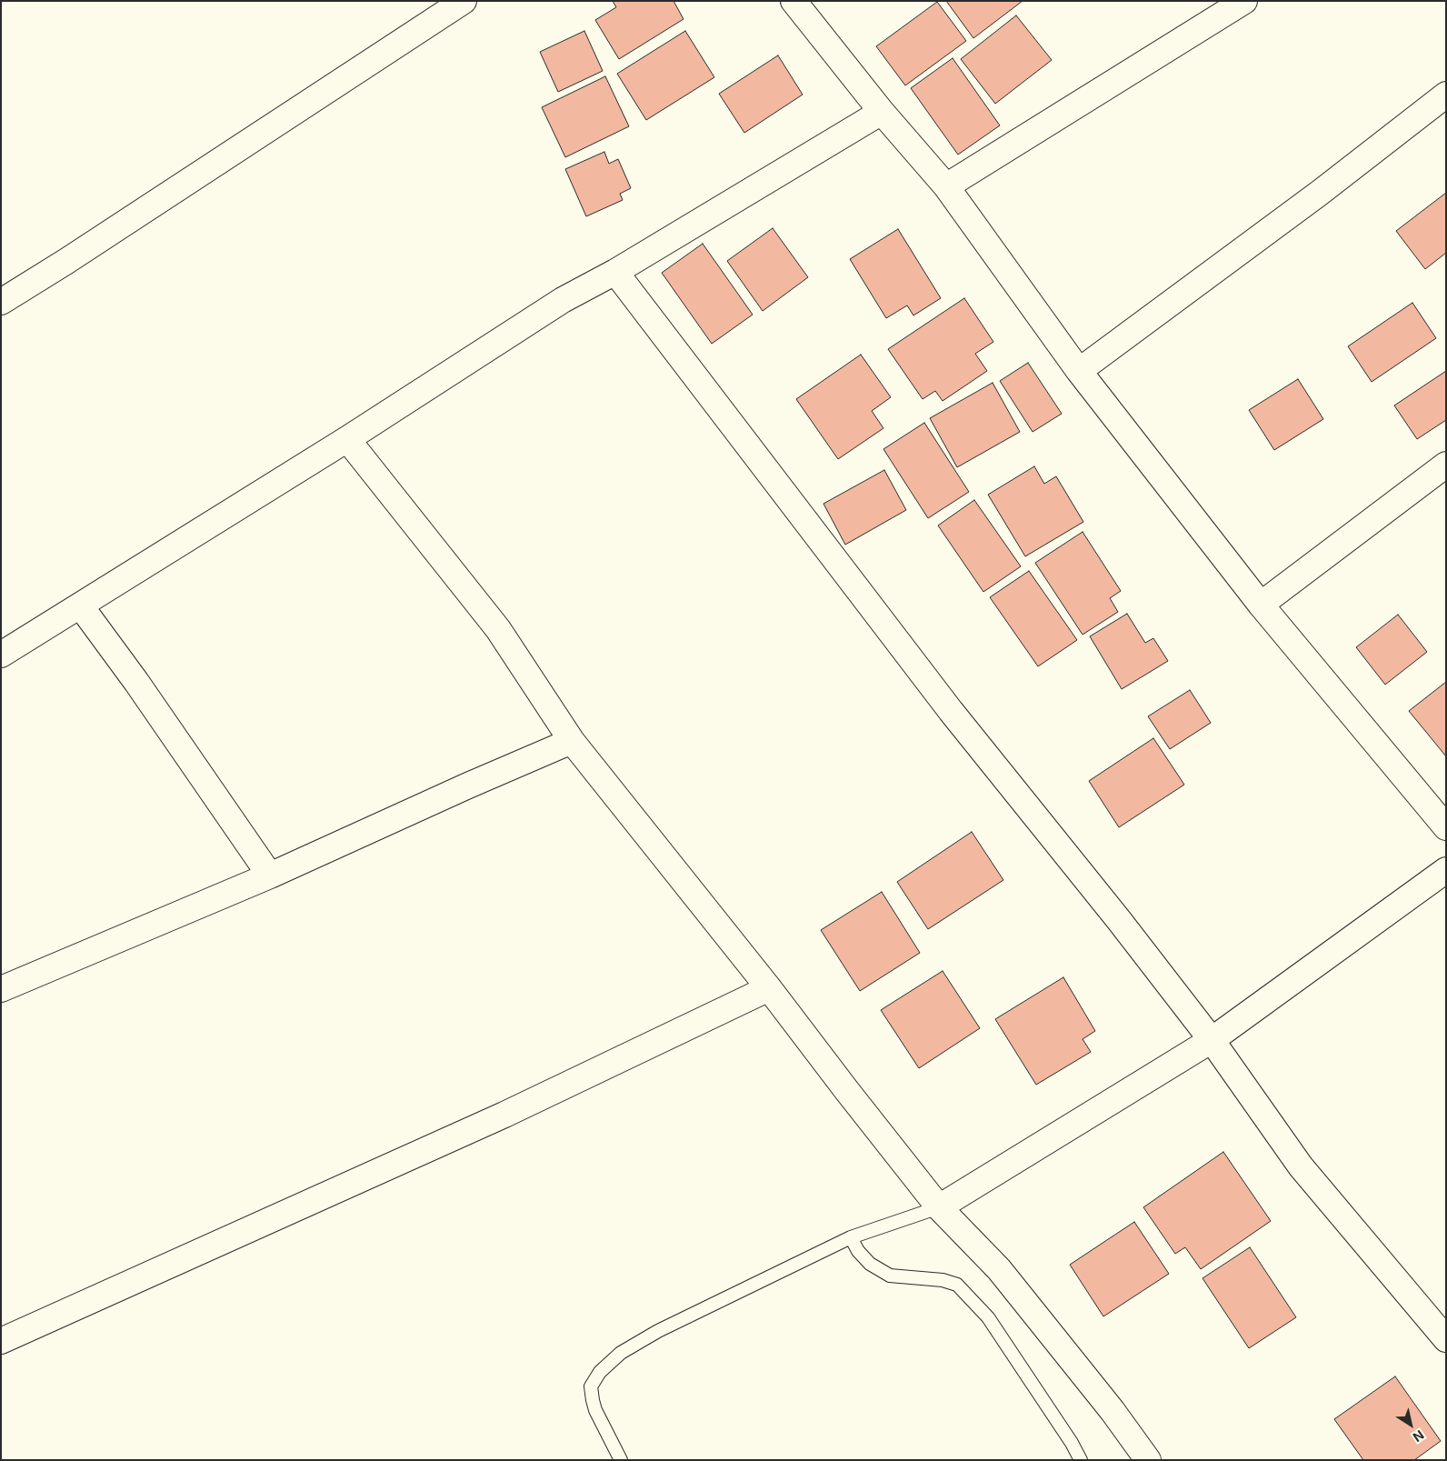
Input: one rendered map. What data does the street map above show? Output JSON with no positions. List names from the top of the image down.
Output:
{
  "north": "bottom right"
}
